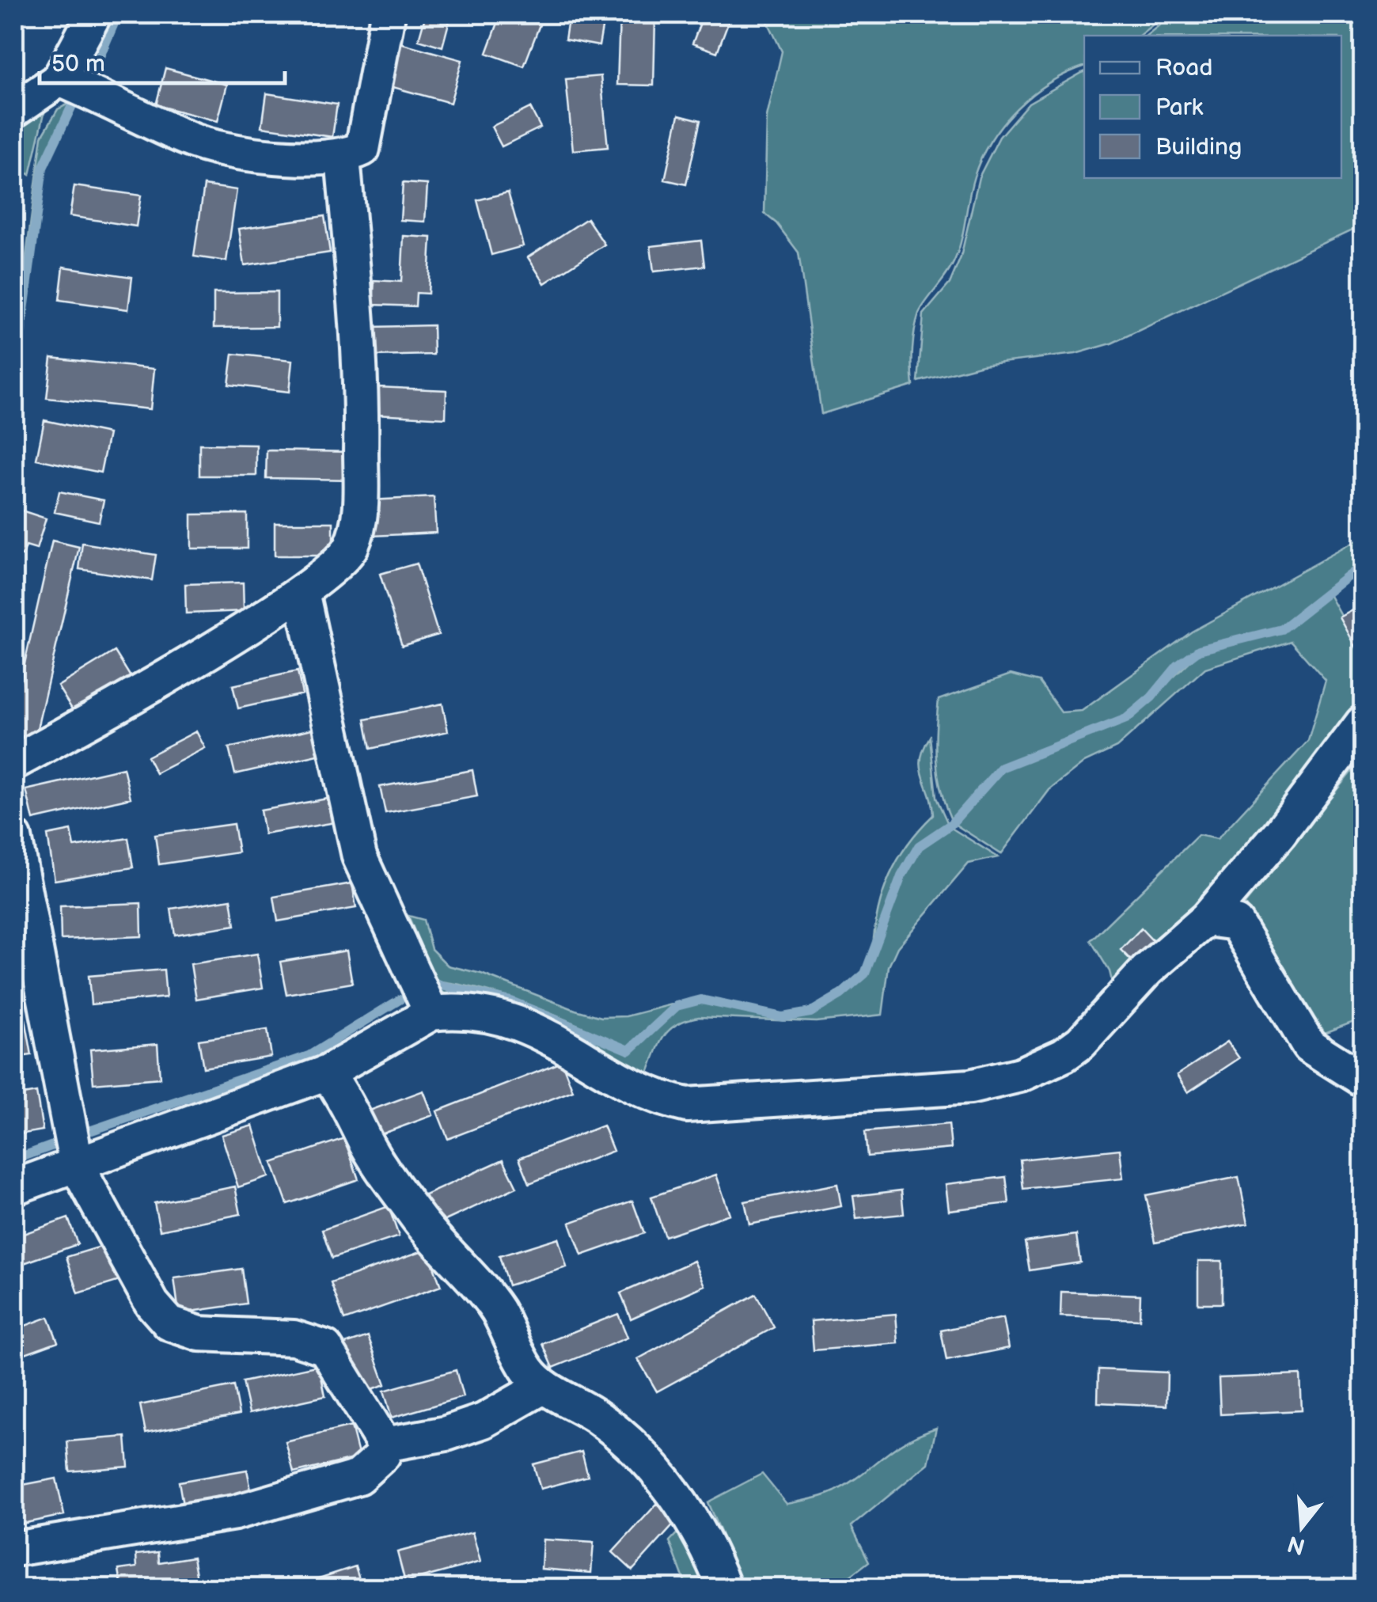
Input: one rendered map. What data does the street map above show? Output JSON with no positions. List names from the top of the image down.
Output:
{
  "legend": ["Road", "Park", "Building"],
  "scale_bar": "50 m",
  "north": "bottom"
}
